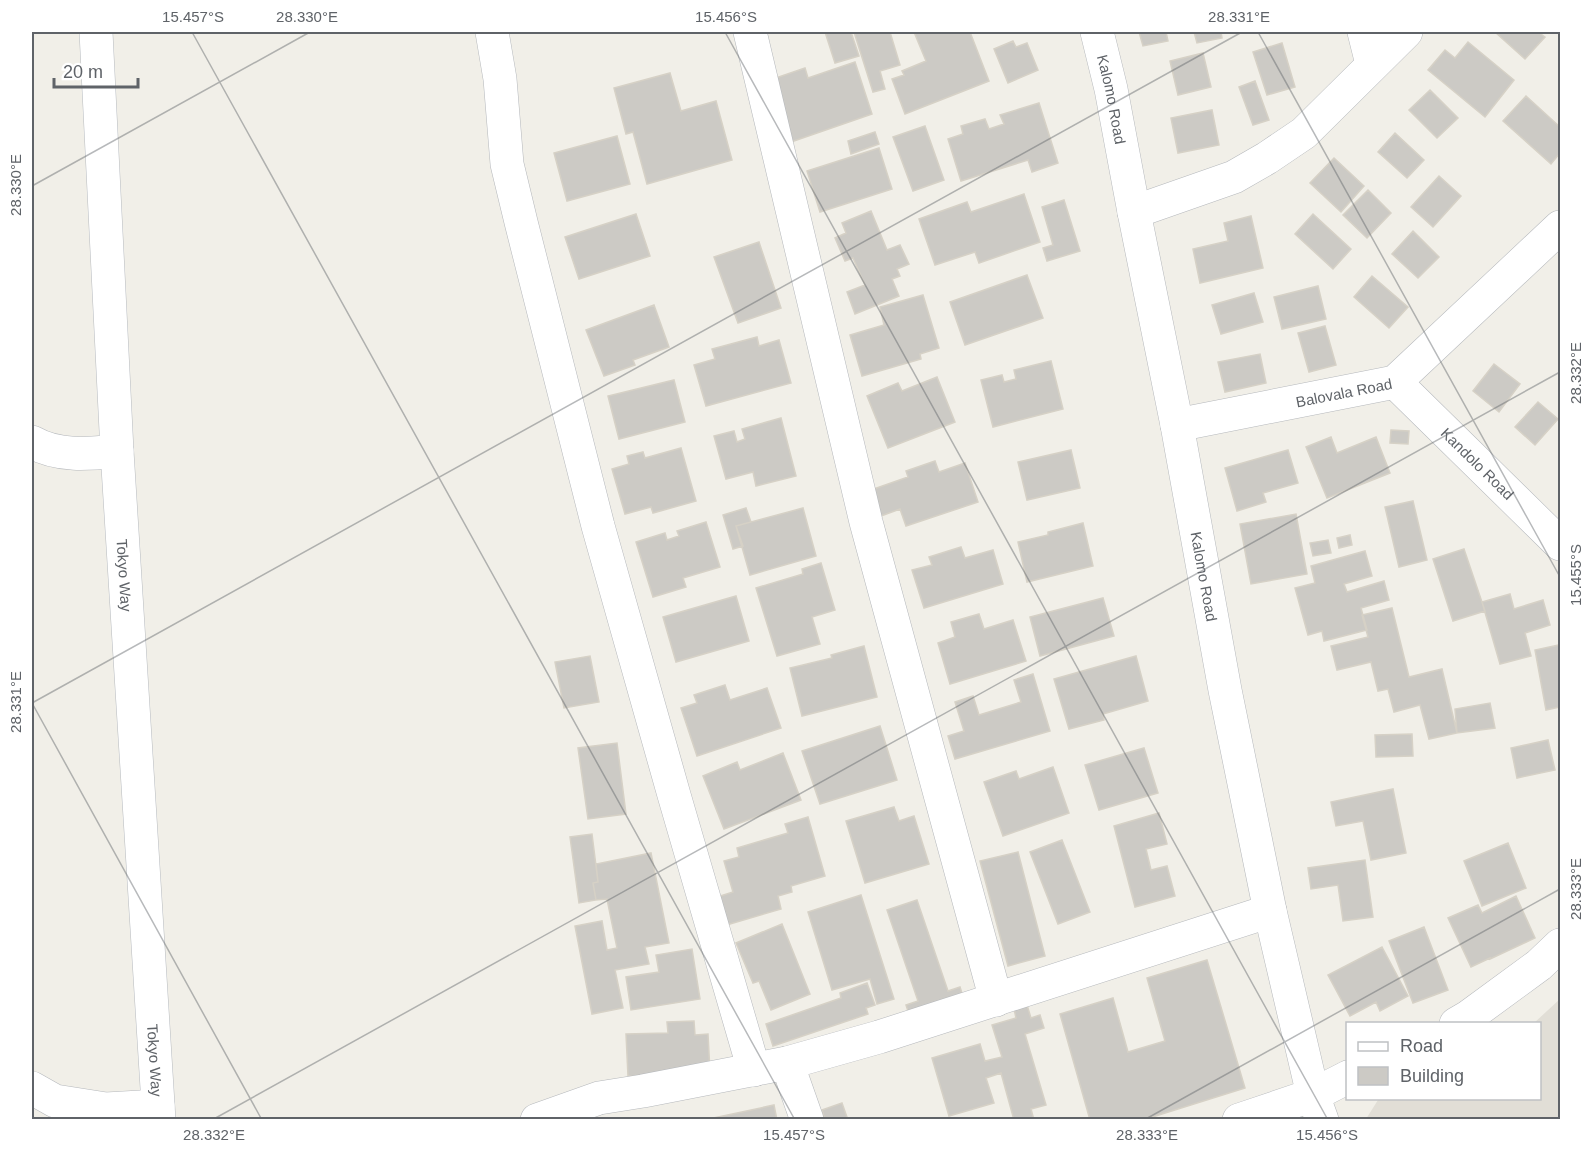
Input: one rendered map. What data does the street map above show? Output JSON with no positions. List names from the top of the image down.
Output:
{
  "streets": {
    "street": [
      "Kalomo Road",
      "Balovala Road",
      "Kandolo Road",
      "Tokyo Way"
    ]
  },
  "crossings": [
    ["Kalomo Road", "Balovala Road"],
    ["Balovala Road", "Kandolo Road"]
  ],
  "legend": ["Road", "Building"],
  "scale_bar": "20 m",
  "coordinates": [
    "15.457°S",
    "28.330°E",
    "15.456°S",
    "28.331°E",
    "28.332°E",
    "15.455°S",
    "28.333°E"
  ]
}
